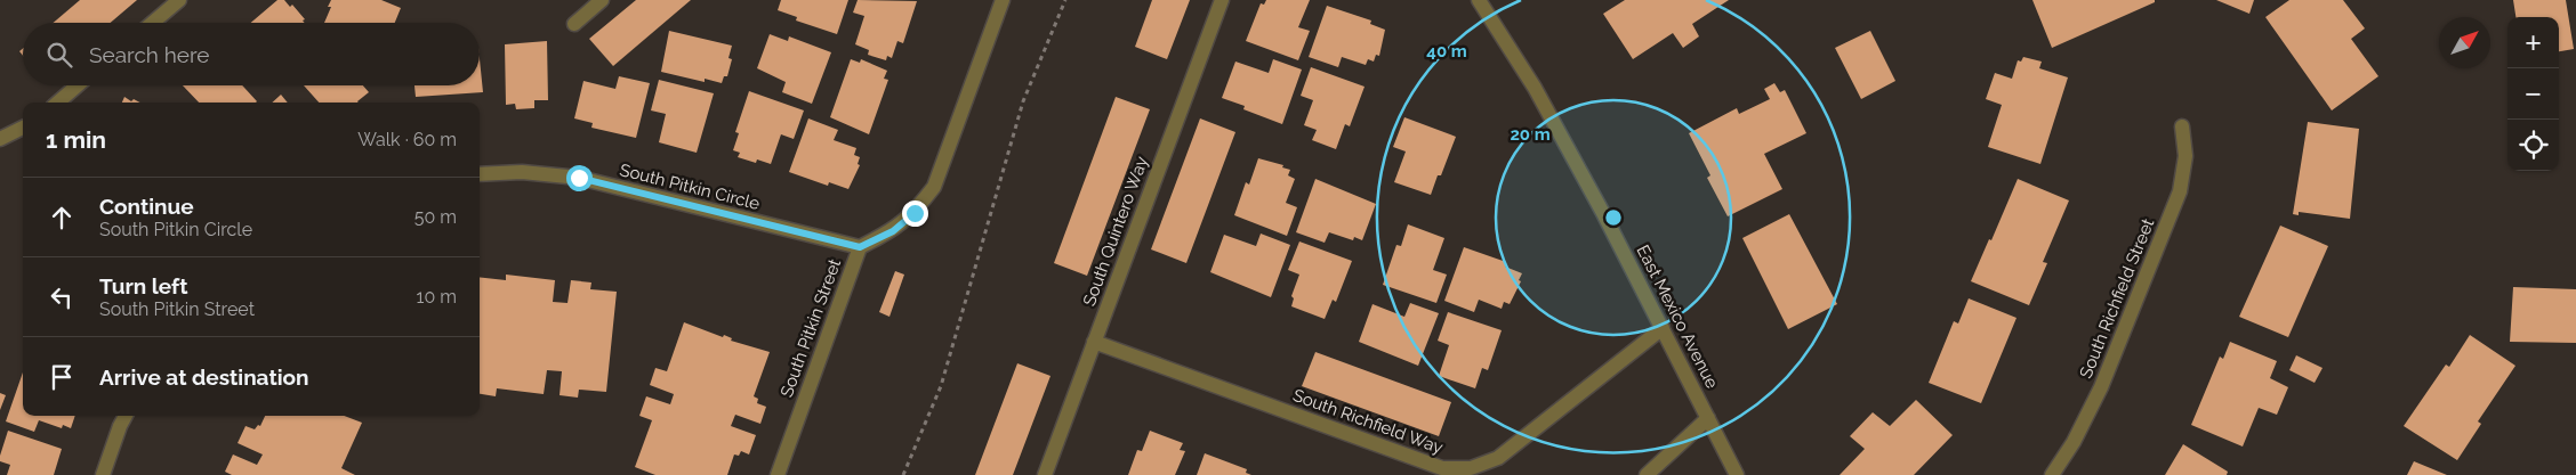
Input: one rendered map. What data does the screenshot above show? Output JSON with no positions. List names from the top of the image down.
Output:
{
  "streets": {
    "street": [
      "South Pitkin Circle",
      "South Quintero Way",
      "South Richfield Street",
      "East Mexico Avenue",
      "South Pitkin Street",
      "South Richfield Way"
    ]
  },
  "crossings": [
    ["South Pitkin Circle", "South Pitkin Street"],
    ["South Quintero Way", "South Richfield Way"],
    ["East Mexico Avenue", "South Richfield Way"]
  ],
  "north": "top right",
  "page": {
    "map_buttons": ["+", "−"],
    "search": "Search here",
    "heading": ["1 min", "Walk · 60 m"],
    "list": [
      ["Continue", "South Pitkin Circle", "50 m"],
      ["Turn left", "South Pitkin Street", "10 m"],
      "Arrive at destination"
    ]
  },
  "rings": ["40 m", "20 m"]
}
